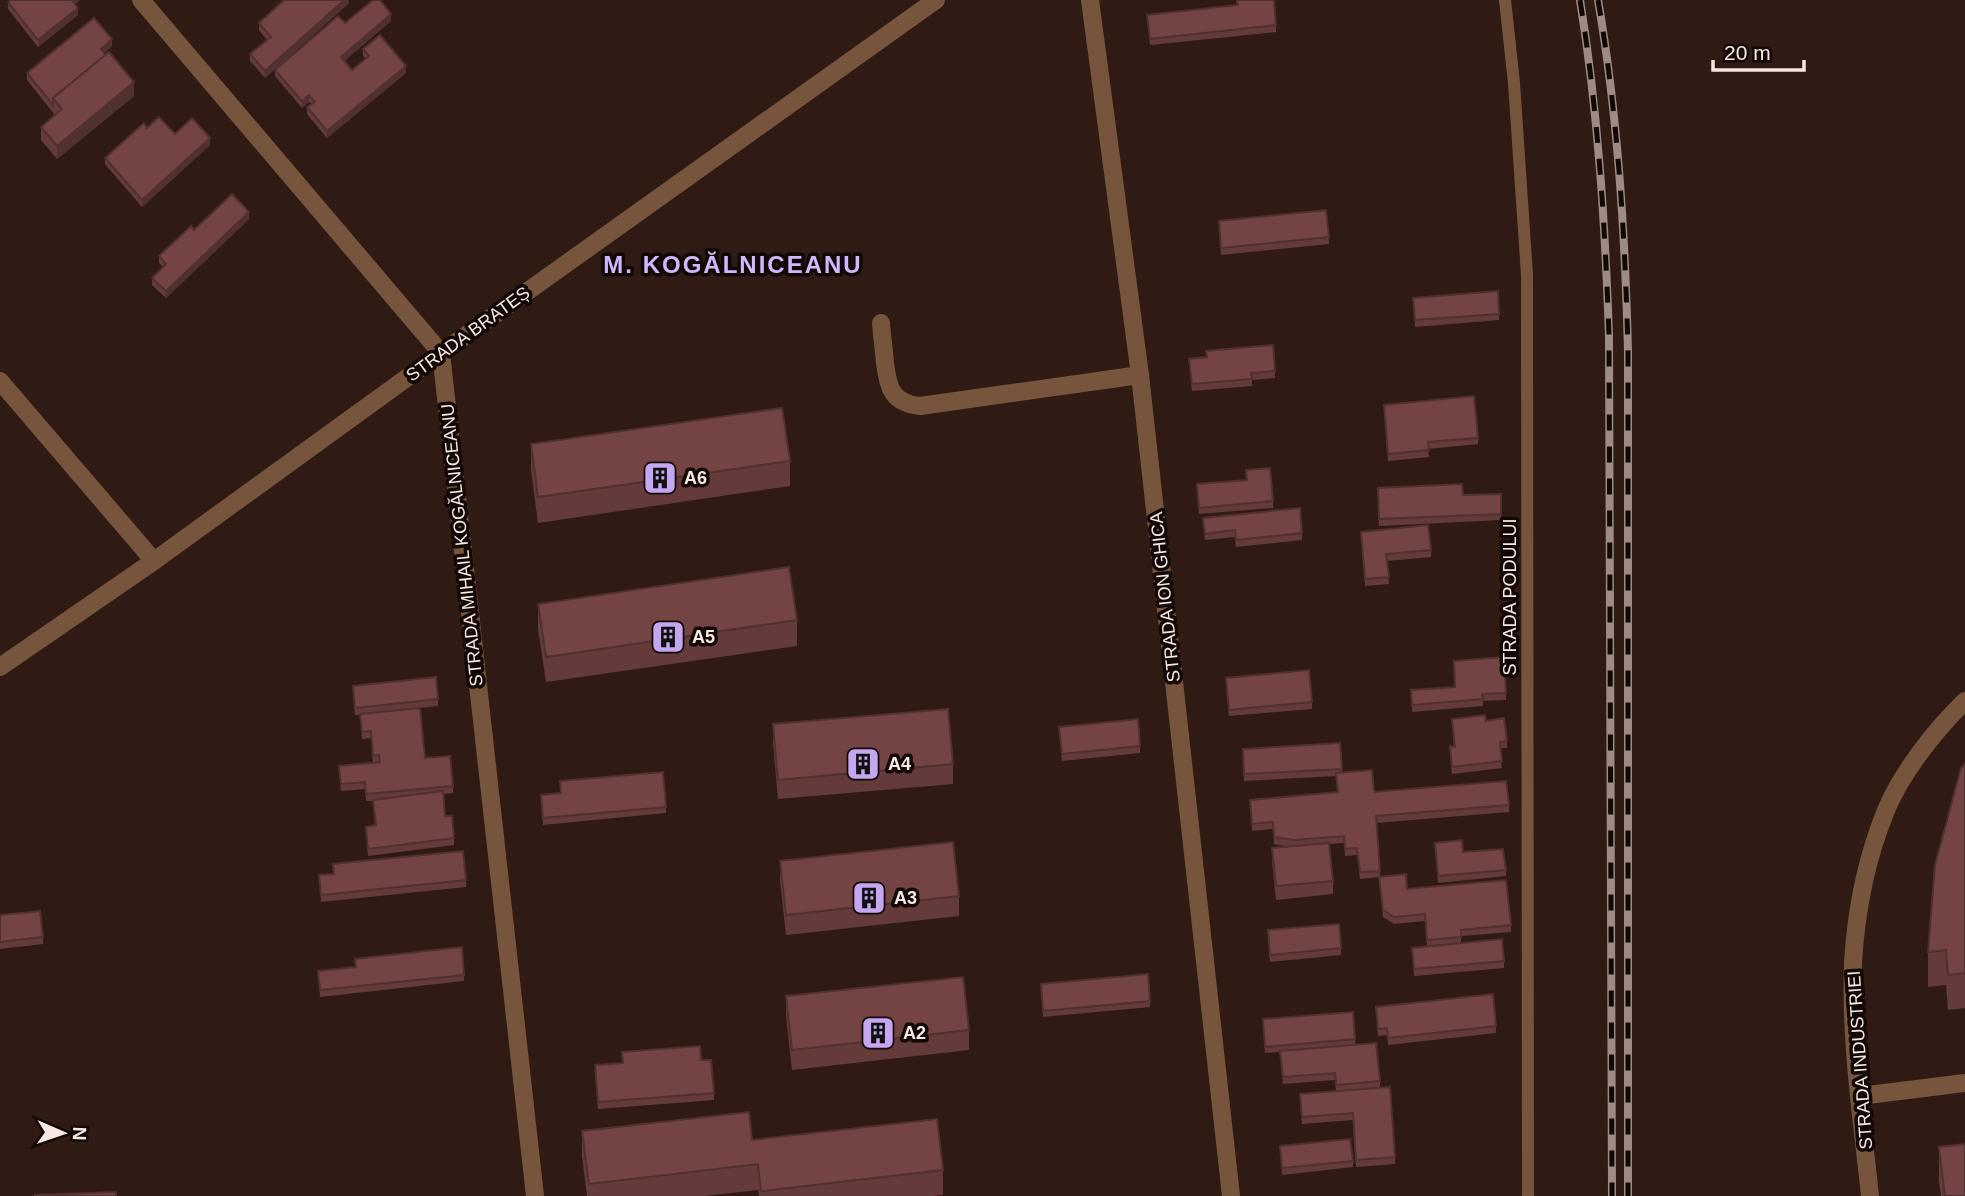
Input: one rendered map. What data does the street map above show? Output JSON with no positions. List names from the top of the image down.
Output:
{
  "streets": {
    "street": [
      "STRADA BRATEȘ",
      "STRADA MIHAIL KOGĂLNICEANU",
      "STRADA ION GHICA",
      "STRADA INDUSTRIEI"
    ],
    "lane": ["STRADA PODULUI"]
  },
  "crossings": [
    ["STRADA BRATEȘ", "STRADA MIHAIL KOGĂLNICEANU"]
  ],
  "districts": ["M. KOGĂLNICEANU"],
  "places": {
    "building": [
      "A6",
      "A5",
      "A4",
      "A3",
      "A2"
    ]
  },
  "scale_bar": "20 m",
  "north": "right"
}
